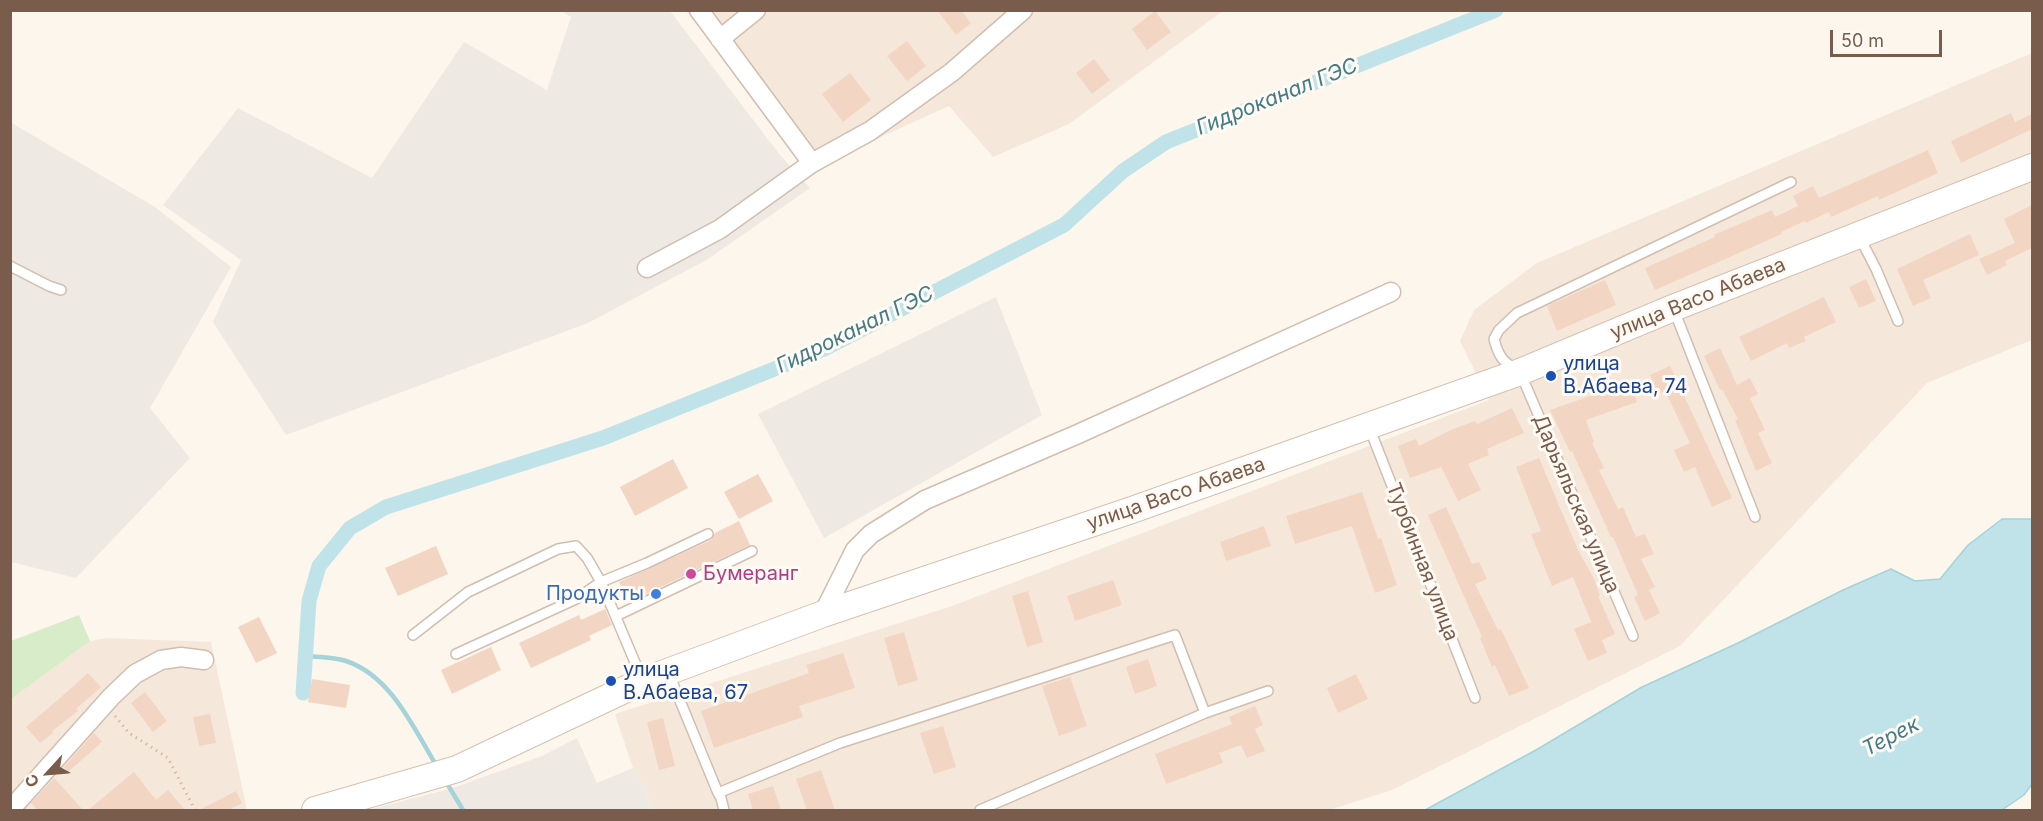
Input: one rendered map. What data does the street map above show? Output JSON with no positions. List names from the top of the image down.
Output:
{
  "streets": {
    "main road": ["улица Васо Абаева"],
    "lane": ["Дарьяльская улица", "Турбинная улица"]
  },
  "crossings": [
    ["улица Васо Абаева", "Дарьяльская улица"],
    ["улица Васо Абаева", "Турбинная улица"]
  ],
  "water": ["Гидроканал ГЭС", "Терек"],
  "places": [
    "улица В.Абаева, 74",
    "Бумеранг",
    "Продукты",
    "улица В.Абаева, 67"
  ],
  "scale_bar": "50 m",
  "north": "bottom left"
}
